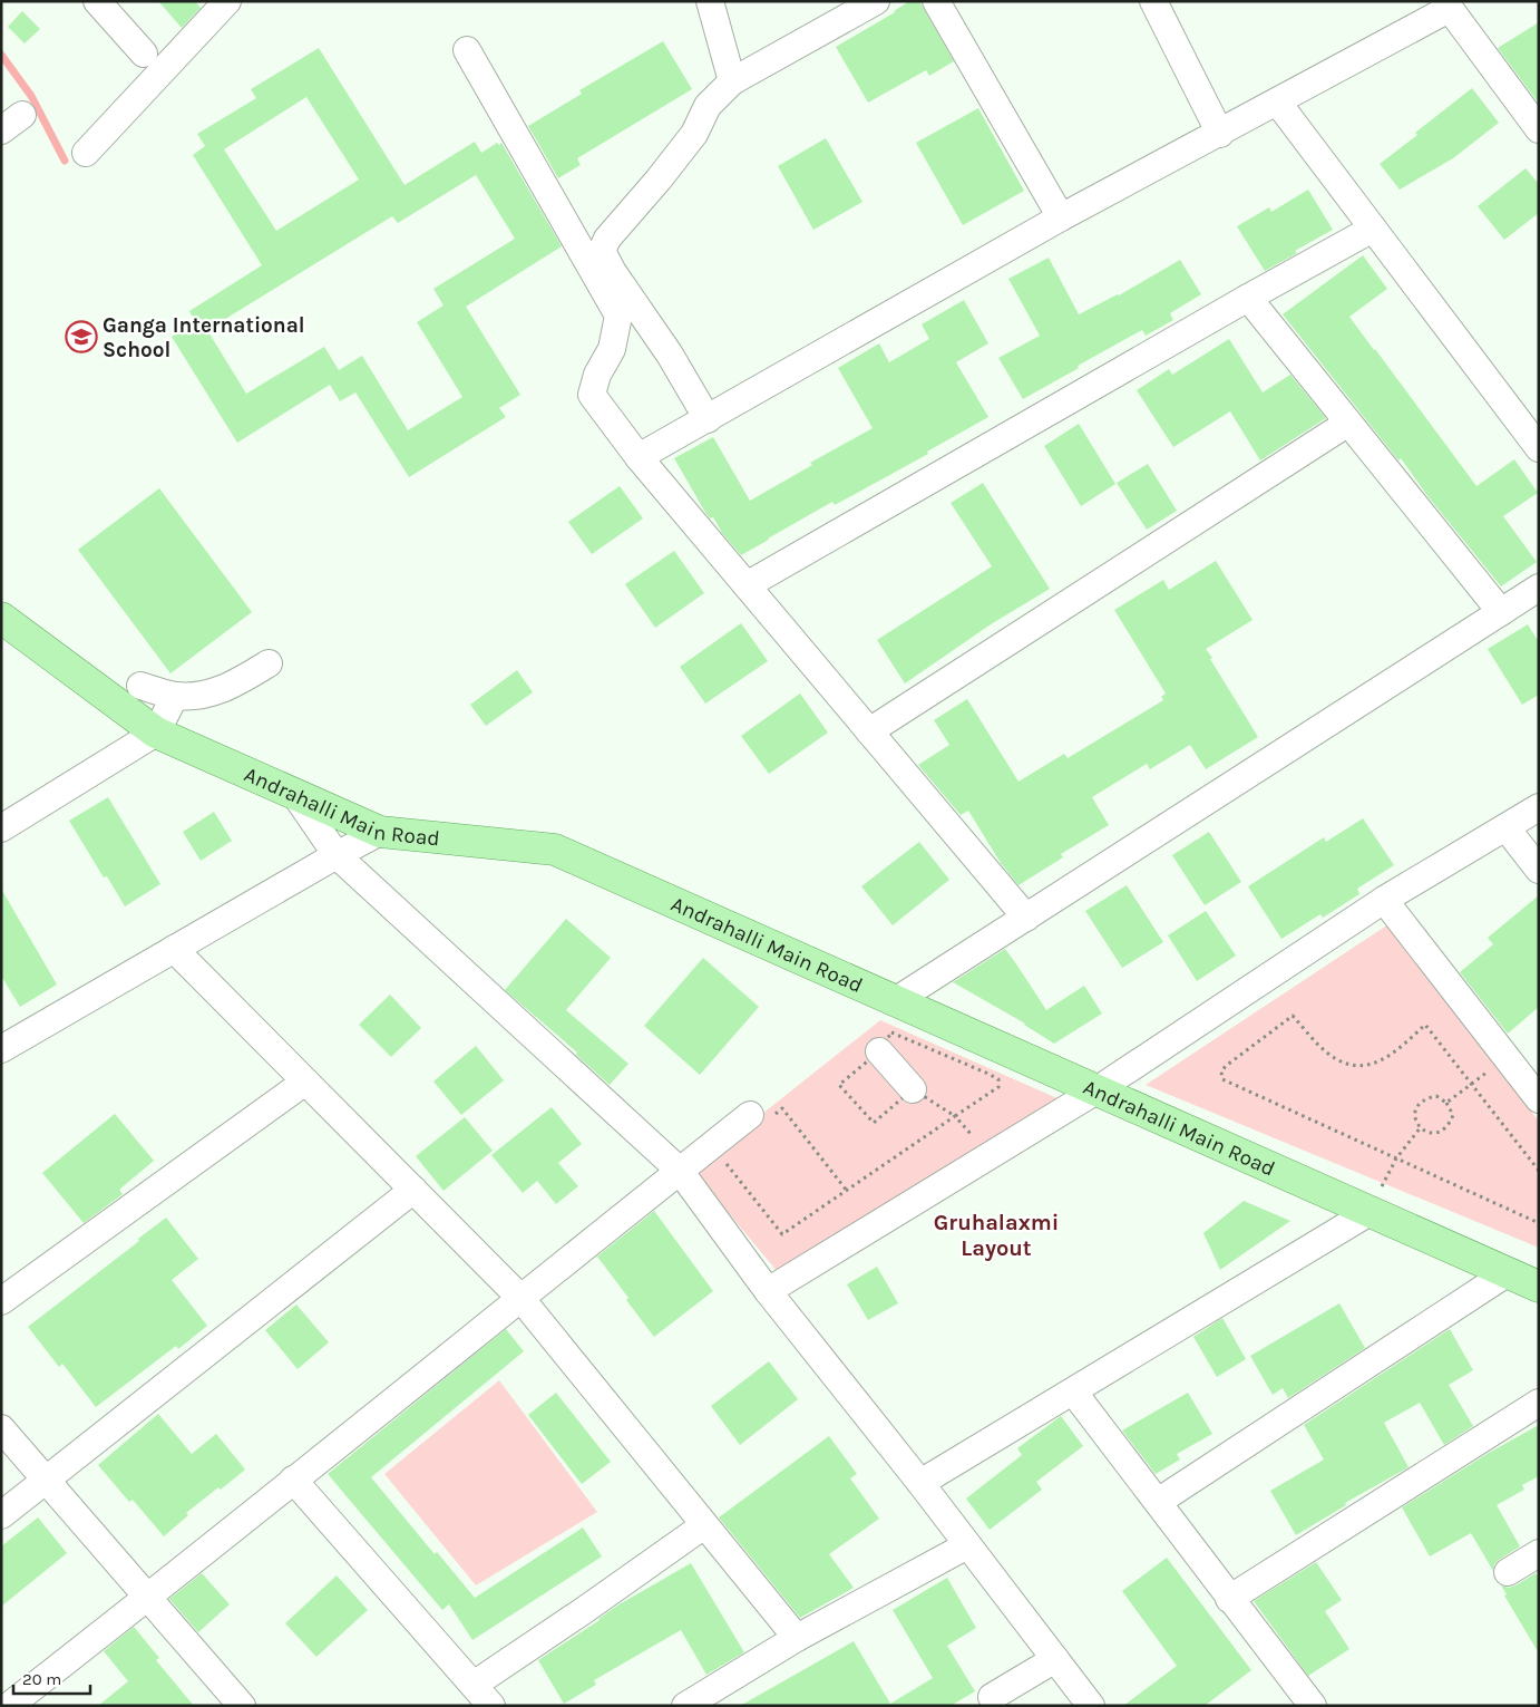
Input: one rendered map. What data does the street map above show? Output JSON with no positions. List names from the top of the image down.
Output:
{
  "streets": {
    "main road": ["Andrahalli Main Road"]
  },
  "districts": ["Gruhalaxmi Layout"],
  "places": {
    "school or university": ["Ganga International School"]
  },
  "scale_bar": "20 m"
}
